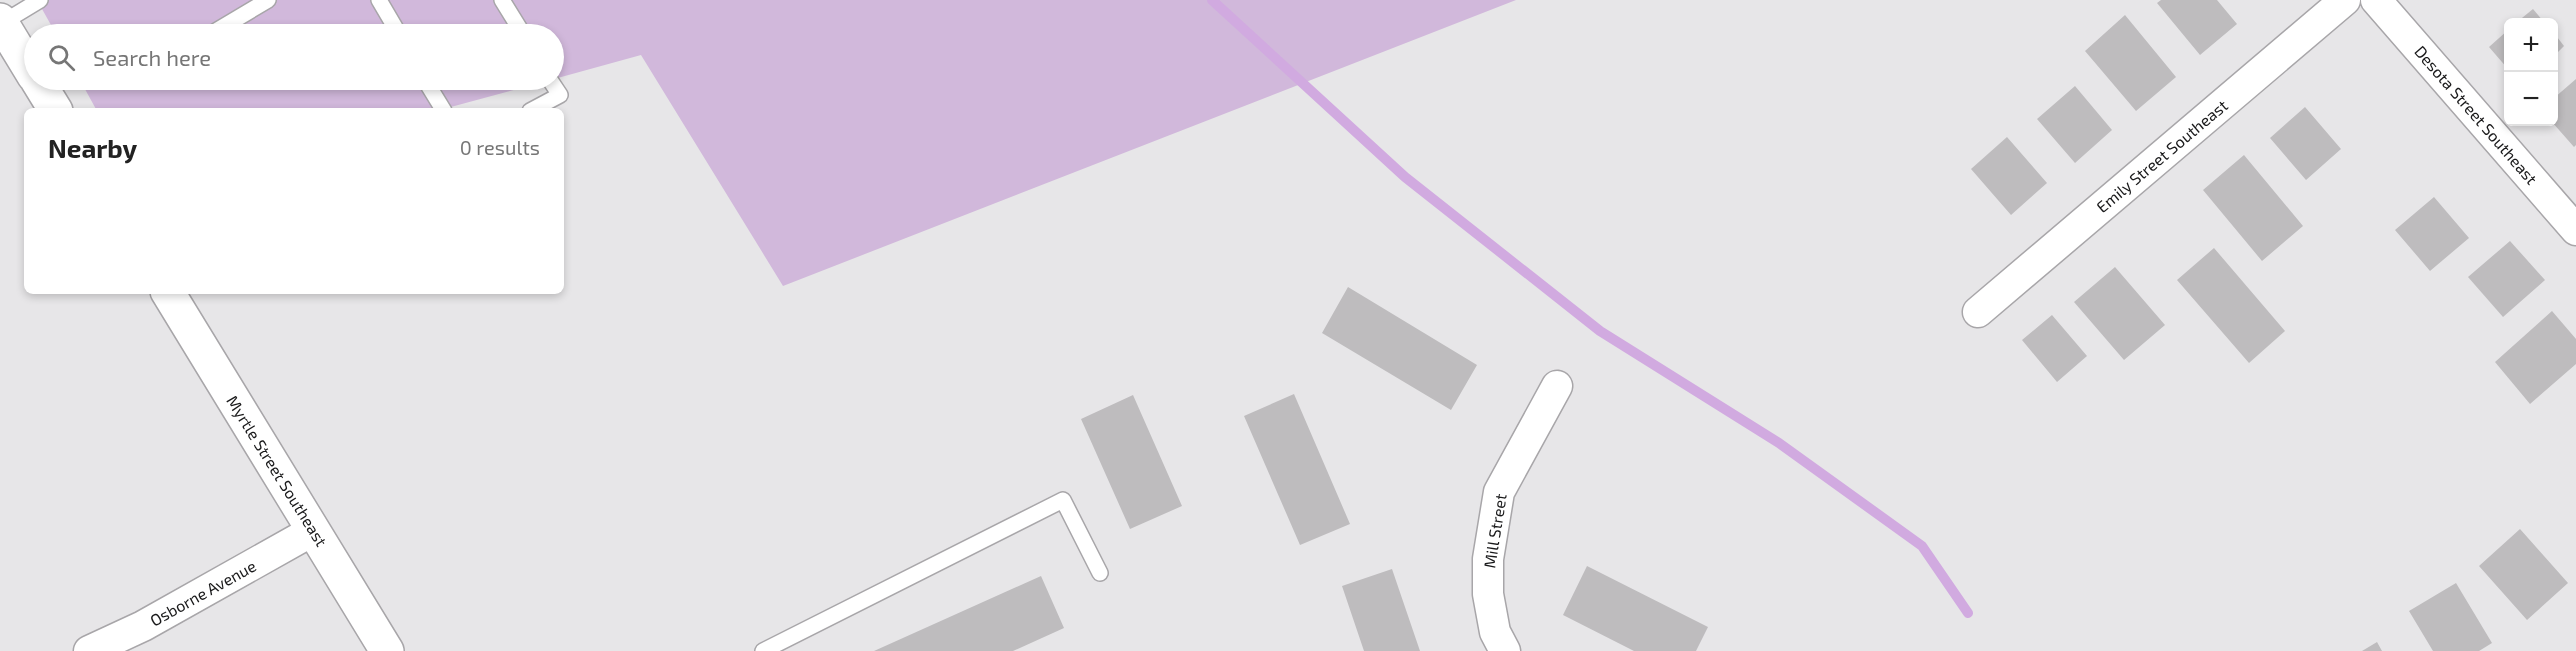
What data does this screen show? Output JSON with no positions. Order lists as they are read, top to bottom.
{
  "streets": {
    "street": [
      "Desota Street Southeast",
      "Emily Street Southeast",
      "Myrtle Street Southeast",
      "Mill Street",
      "Osborne Avenue"
    ]
  },
  "crossings": [
    ["Myrtle Street Southeast", "Osborne Avenue"]
  ],
  "page": {
    "map_buttons": ["+", "−"],
    "search": "Search here",
    "heading": ["Nearby", "0 results"]
  }
}
